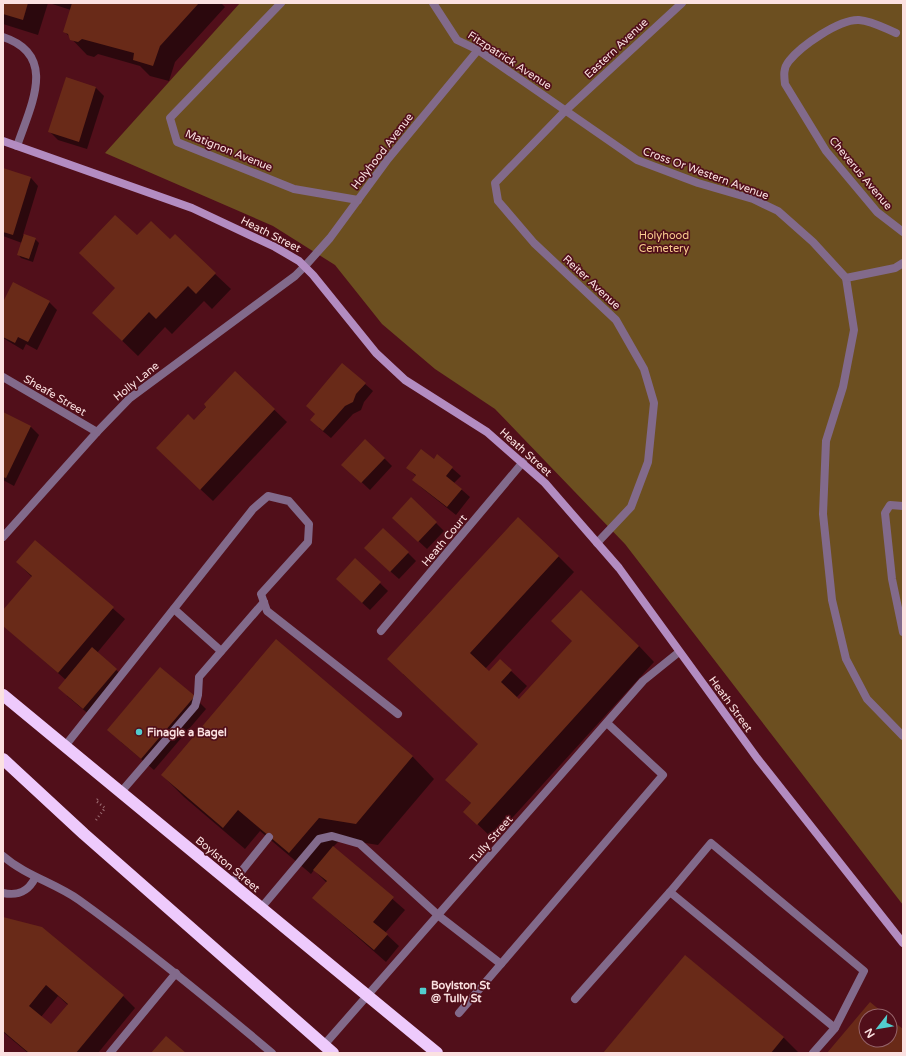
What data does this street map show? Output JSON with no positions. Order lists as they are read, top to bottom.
{
  "streets": {
    "highway": ["Boylston Street"],
    "street": [
      "Eastern Avenue",
      "Fitzpatrick Avenue",
      "Matignon Avenue",
      "Holyhood Avenue",
      "Cross Or Western Avenue",
      "Cheverus Avenue",
      "Heath Street",
      "Reiter Avenue",
      "Holly Lane",
      "Sheafe Street",
      "Heath Court",
      "Tully Street"
    ]
  },
  "crossings": [
    ["Eastern Avenue", "Fitzpatrick Avenue"],
    ["Eastern Avenue", "Cross Or Western Avenue"],
    ["Eastern Avenue", "Reiter Avenue"],
    ["Fitzpatrick Avenue", "Holyhood Avenue"],
    ["Fitzpatrick Avenue", "Cross Or Western Avenue"],
    ["Fitzpatrick Avenue", "Reiter Avenue"],
    ["Matignon Avenue", "Holyhood Avenue"],
    ["Holyhood Avenue", "Heath Street"],
    ["Holyhood Avenue", "Holly Lane"],
    ["Cross Or Western Avenue", "Reiter Avenue"],
    ["Heath Street", "Reiter Avenue"],
    ["Heath Street", "Holly Lane"],
    ["Heath Street", "Heath Court"],
    ["Heath Street", "Tully Street"],
    ["Holly Lane", "Sheafe Street"],
    ["Tully Street", "Boylston Street"]
  ],
  "parks": ["Holyhood Cemetery"],
  "places": {
    "other": ["Finagle a Bagel"],
    "transit": ["Boylston St @ Tully St"]
  },
  "north": "bottom left"
}
